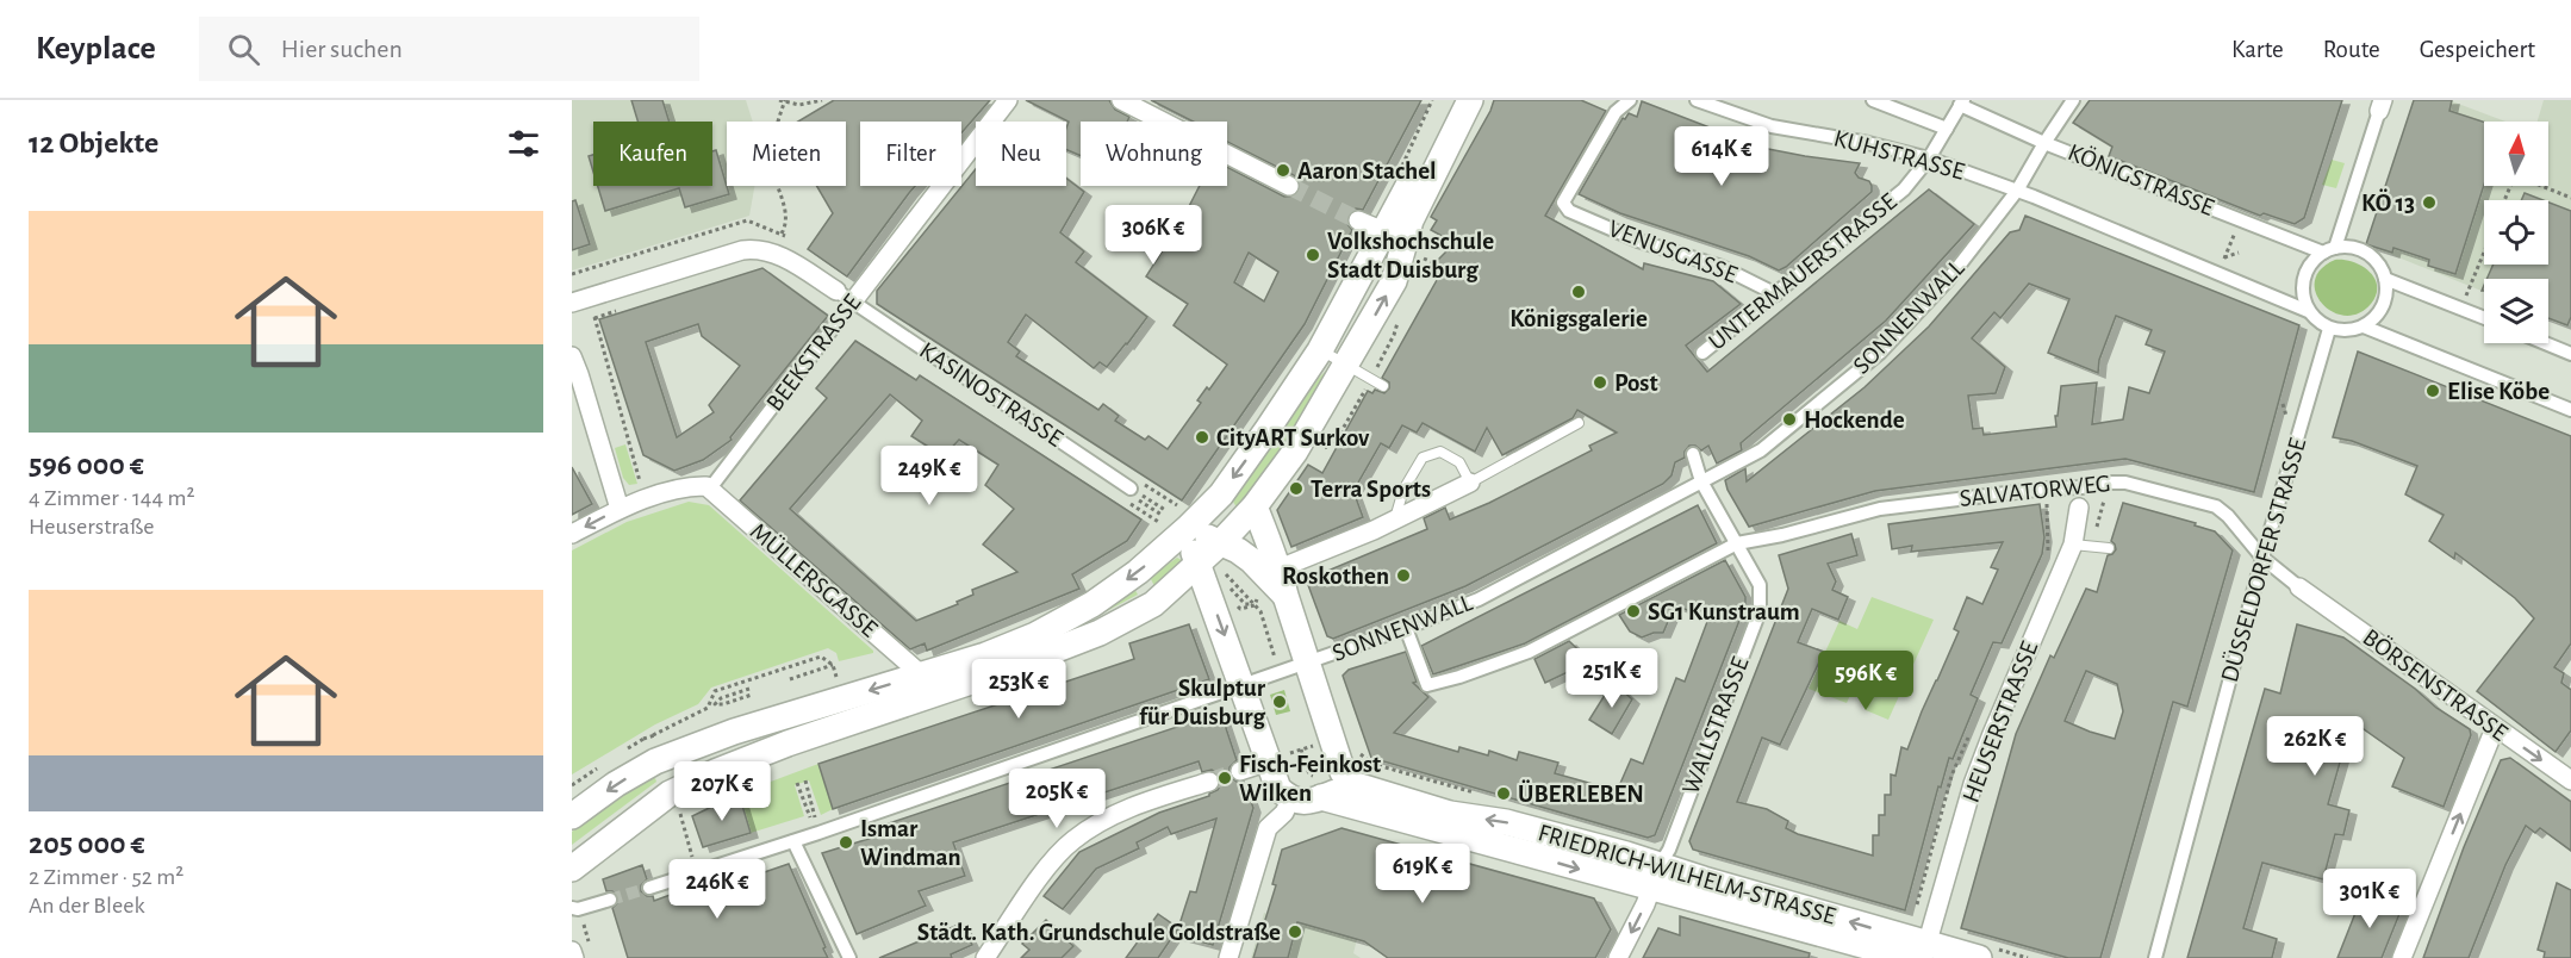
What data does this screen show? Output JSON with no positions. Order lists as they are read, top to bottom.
{
  "streets": {
    "main road": ["FRIEDRICH-WILHELM-STRASSE"],
    "street": [
      "KUHSTRASSE",
      "KÖNIGSTRASSE",
      "VENUSGASSE",
      "UNTERMAUERSTRASSE",
      "SONNENWALL",
      "BEEKSTRASSE",
      "KASINOSTRASSE",
      "SALVATORWEG",
      "DÜSSELDORFER STRASSE",
      "MÜLLERSGASSE",
      "BÖRSENSTRASSE",
      "HEUSERSTRASSE",
      "WALLSTRASSE"
    ]
  },
  "crossings": [
    ["KUHSTRASSE", "UNTERMAUERSTRASSE"],
    ["KUHSTRASSE", "SONNENWALL"],
    ["KÖNIGSTRASSE", "UNTERMAUERSTRASSE"],
    ["KÖNIGSTRASSE", "SONNENWALL"],
    ["KÖNIGSTRASSE", "DÜSSELDORFER STRASSE"],
    ["VENUSGASSE", "UNTERMAUERSTRASSE"],
    ["SONNENWALL", "SALVATORWEG"],
    ["SONNENWALL", "WALLSTRASSE"],
    ["BEEKSTRASSE", "KASINOSTRASSE"],
    ["BEEKSTRASSE", "MÜLLERSGASSE"],
    ["SALVATORWEG", "DÜSSELDORFER STRASSE"],
    ["SALVATORWEG", "BÖRSENSTRASSE"],
    ["SALVATORWEG", "HEUSERSTRASSE"],
    ["SALVATORWEG", "WALLSTRASSE"],
    ["HEUSERSTRASSE", "FRIEDRICH-WILHELM-STRASSE"],
    ["WALLSTRASSE", "FRIEDRICH-WILHELM-STRASSE"]
  ],
  "places": [
    "Aaron Stachel",
    "KÖ 13",
    "Volkshochschule Stadt Duisburg",
    "Königsgalerie",
    "Post",
    "Elise Köbe",
    "Hockende",
    "CityART Surkov",
    "Terra Sports",
    "Roskothen",
    "SG1 Kunstraum",
    "Skulptur für Duisburg",
    "Fisch-Feinkost Wilken",
    "ÜBERLEBEN",
    "Ismar Windman",
    "Städt. Kath. Grundschule Goldstraße"
  ],
  "north": "top",
  "page": {
    "header": "Keyplace",
    "search": "Hier suchen",
    "nav": ["Karte", "Route", "Gespeichert"],
    "heading": "12 Objekte",
    "chip": [
      "Kaufen",
      "Mieten",
      "Filter",
      "Neu",
      "Wohnung"
    ],
    "price": [
      "614K €",
      "306K €",
      "249K €",
      "251K €",
      "596K €",
      "253K €",
      "262K €",
      "207K €",
      "205K €",
      "619K €",
      "246K €",
      "301K €"
    ],
    "list": [
      {
        "name": "596 000 €",
        "note": "4 Zimmer · 144 m² · Heuserstraße"
      },
      {
        "name": "205 000 €",
        "note": "2 Zimmer · 52 m² · An der Bleek"
      }
    ]
  }
}
